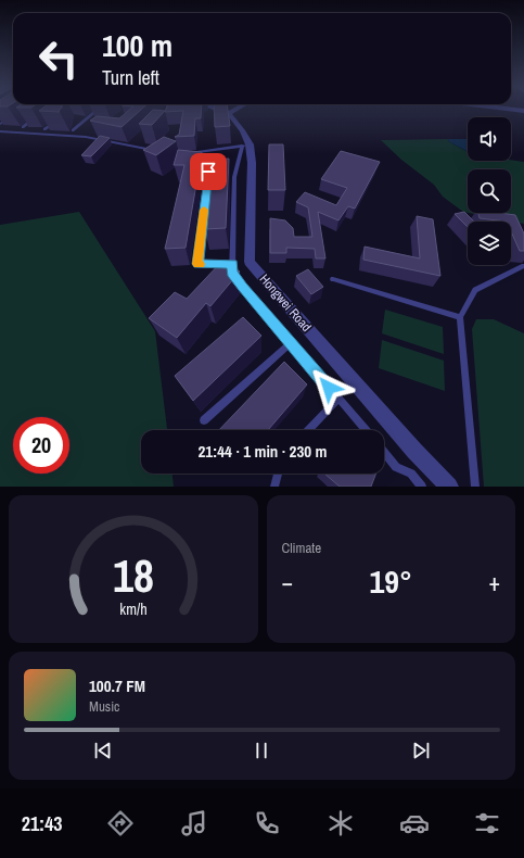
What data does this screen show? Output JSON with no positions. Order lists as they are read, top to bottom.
{
  "streets": {
    "street": ["Hongwei Road"]
  },
  "page": {
    "turn": ["100 m", "Turn left"],
    "limit": "20",
    "trip": "21:44 · 1 min · 230 m",
    "tile": "Climate",
    "heat": ["−", "19°", "+"],
    "song": ["100.7 FM", "Music"],
    "tabs": "21:43",
    "gauge": ["18", "km/h"]
  }
}
